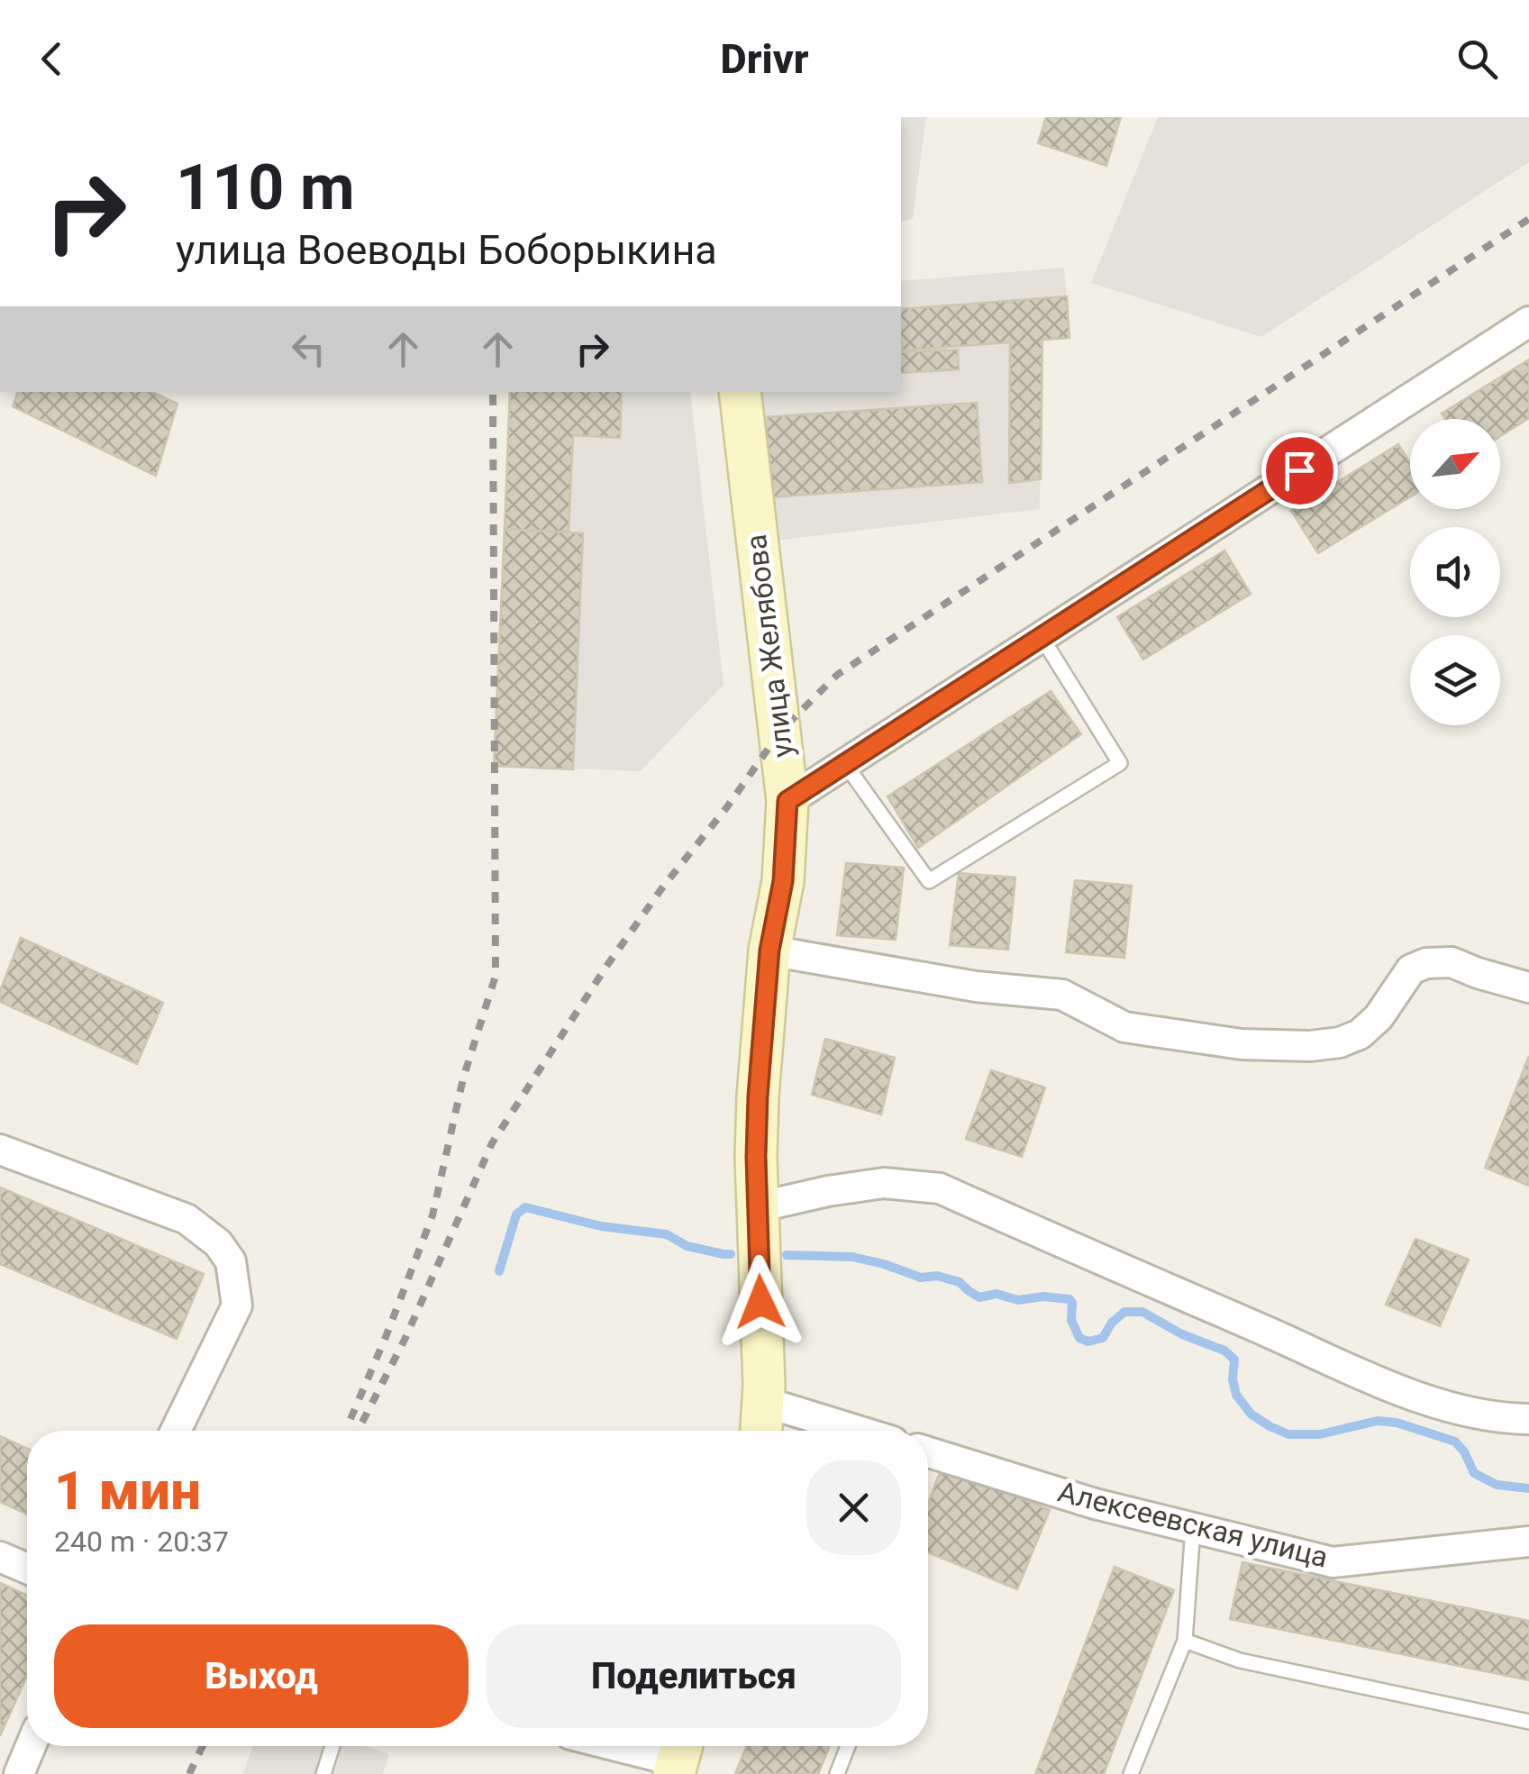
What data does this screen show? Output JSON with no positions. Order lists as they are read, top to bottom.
{
  "streets": {
    "main road": ["улица Желябова"],
    "street": ["Алексеевская улица"]
  },
  "north": "top right",
  "page": {
    "header": "Drivr",
    "turn": ["110 m", "улица Воеводы Боборыкина"],
    "heading": ["1 мин", "240 m · 20:37"],
    "buttons": ["Выход", "Поделиться"]
  }
}
